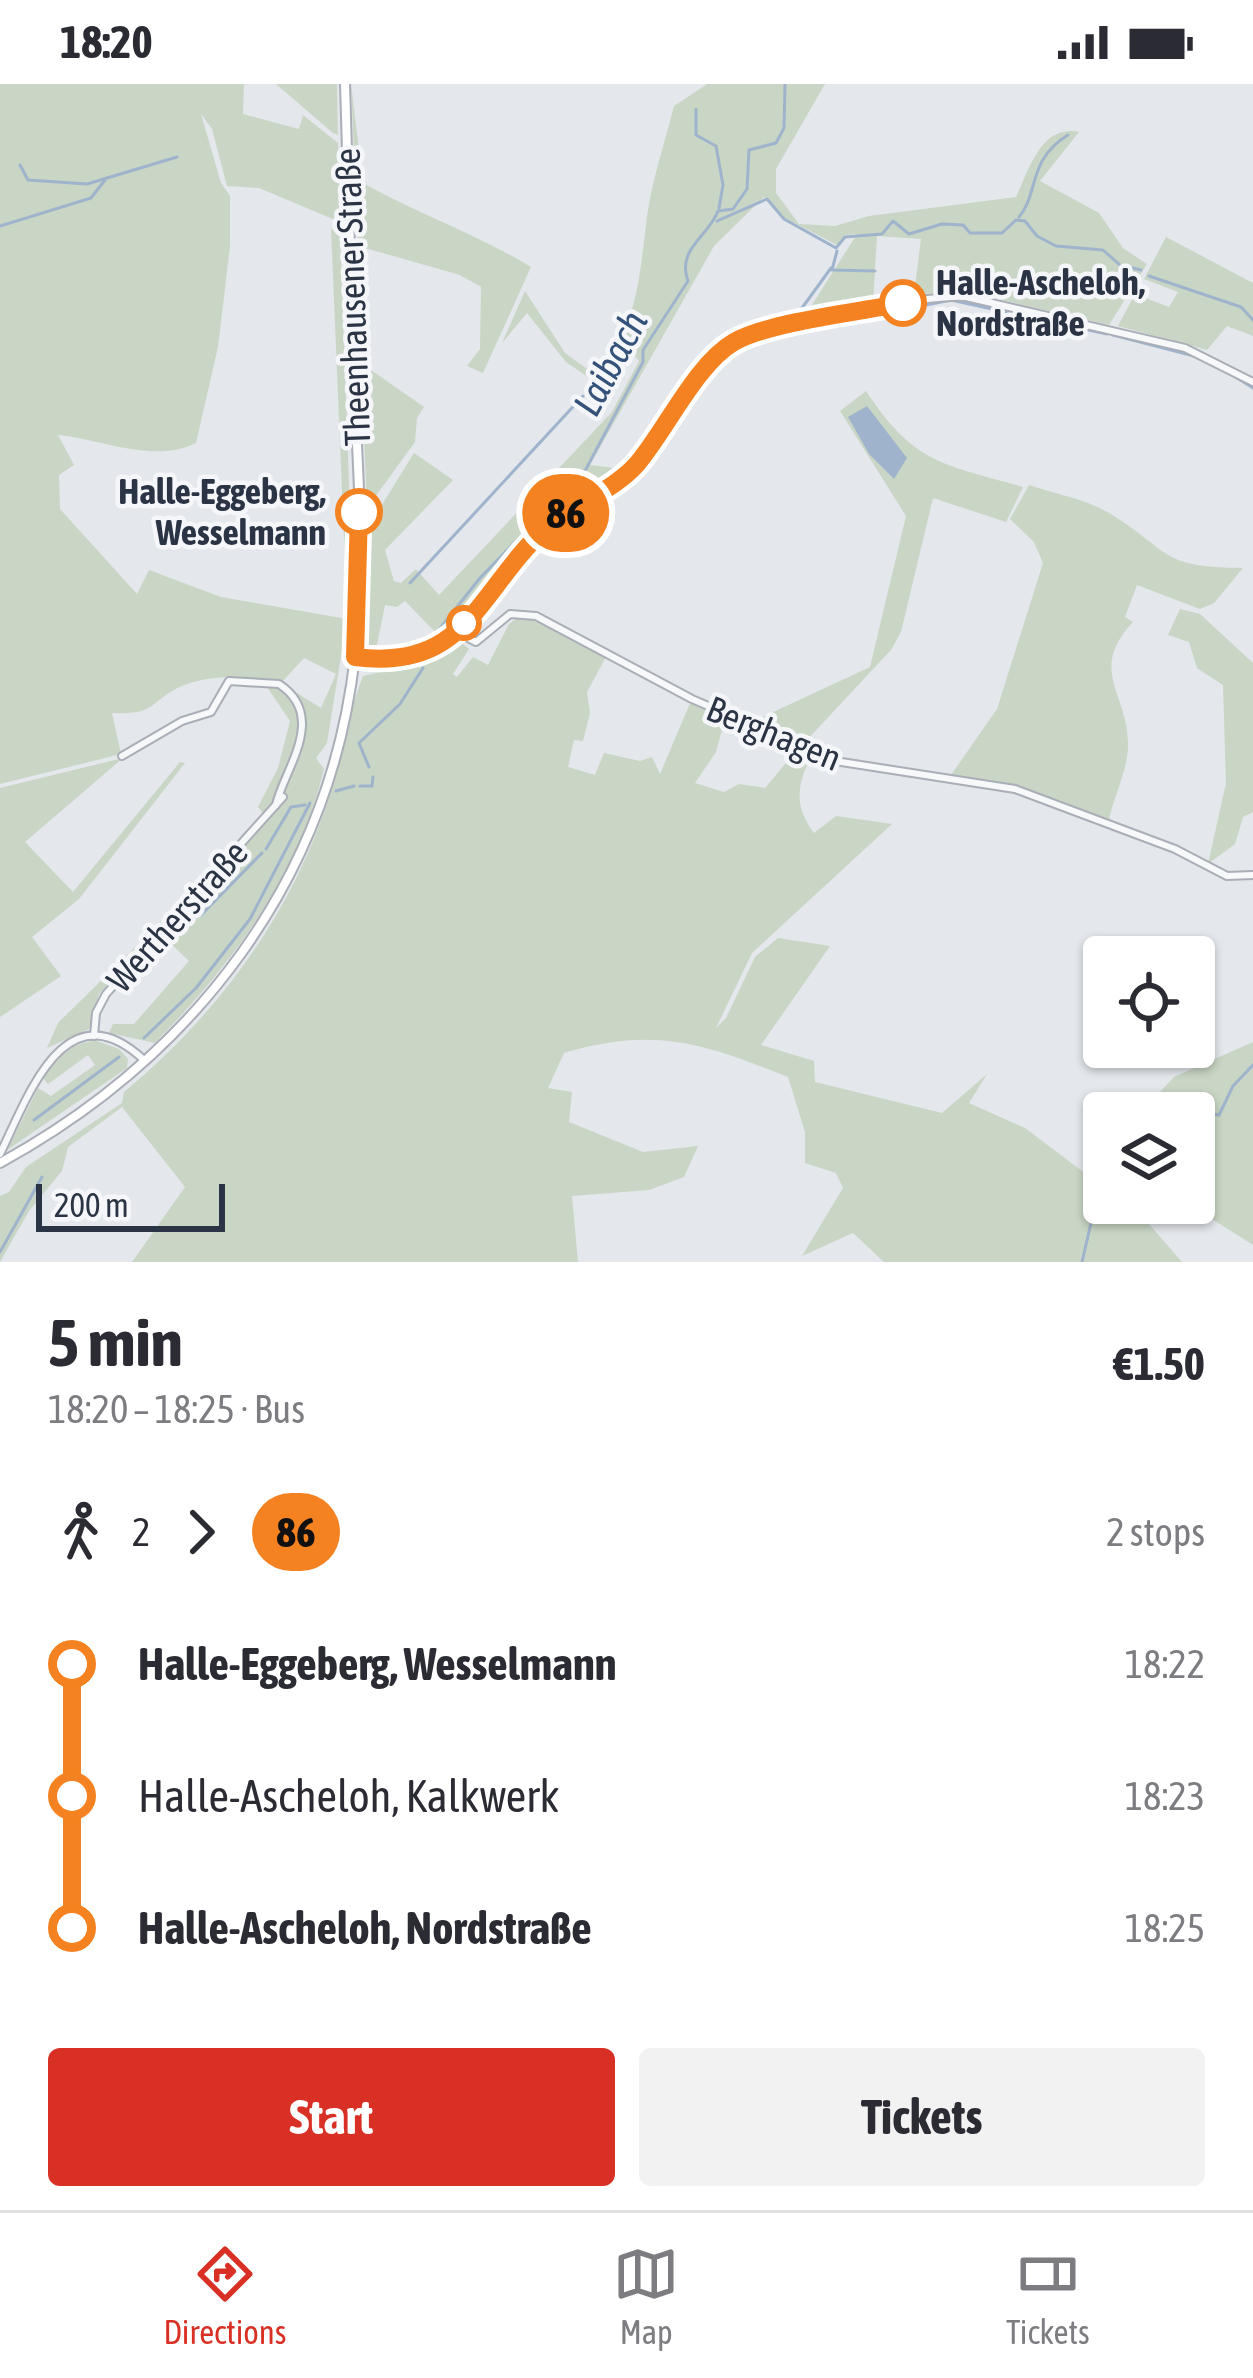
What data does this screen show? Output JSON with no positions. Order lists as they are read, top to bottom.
{
  "streets": {
    "main road": ["Theenhausener Straße"],
    "street": ["Berghagen", "Wertherstraße"]
  },
  "crossings": [
    ["Theenhausener Straße", "Wertherstraße"]
  ],
  "water": ["Laibach"],
  "places": ["Halle-Ascheloh, Nordstraße", "Halle-Eggeberg, Wesselmann"],
  "lines": ["bus line 86"],
  "scale_bar": "200 m",
  "page": {
    "status": "18:20",
    "on_map": "86",
    "scale": "200 m",
    "heading": ["5 min", "18:20 – 18:25 · Bus", "€1.50"],
    "legs": ["2", "86", "2 stops"],
    "list": [
      {
        "name": "Halle-Eggeberg, Wesselmann",
        "value": "18:22"
      },
      {
        "name": "Halle-Ascheloh, Kalkwerk",
        "value": "18:23"
      },
      {
        "name": "Halle-Ascheloh, Nordstraße",
        "value": "18:25"
      }
    ],
    "buttons": ["Start", "Tickets"],
    "tabs": ["Directions", "Map", "Tickets"]
  }
}
